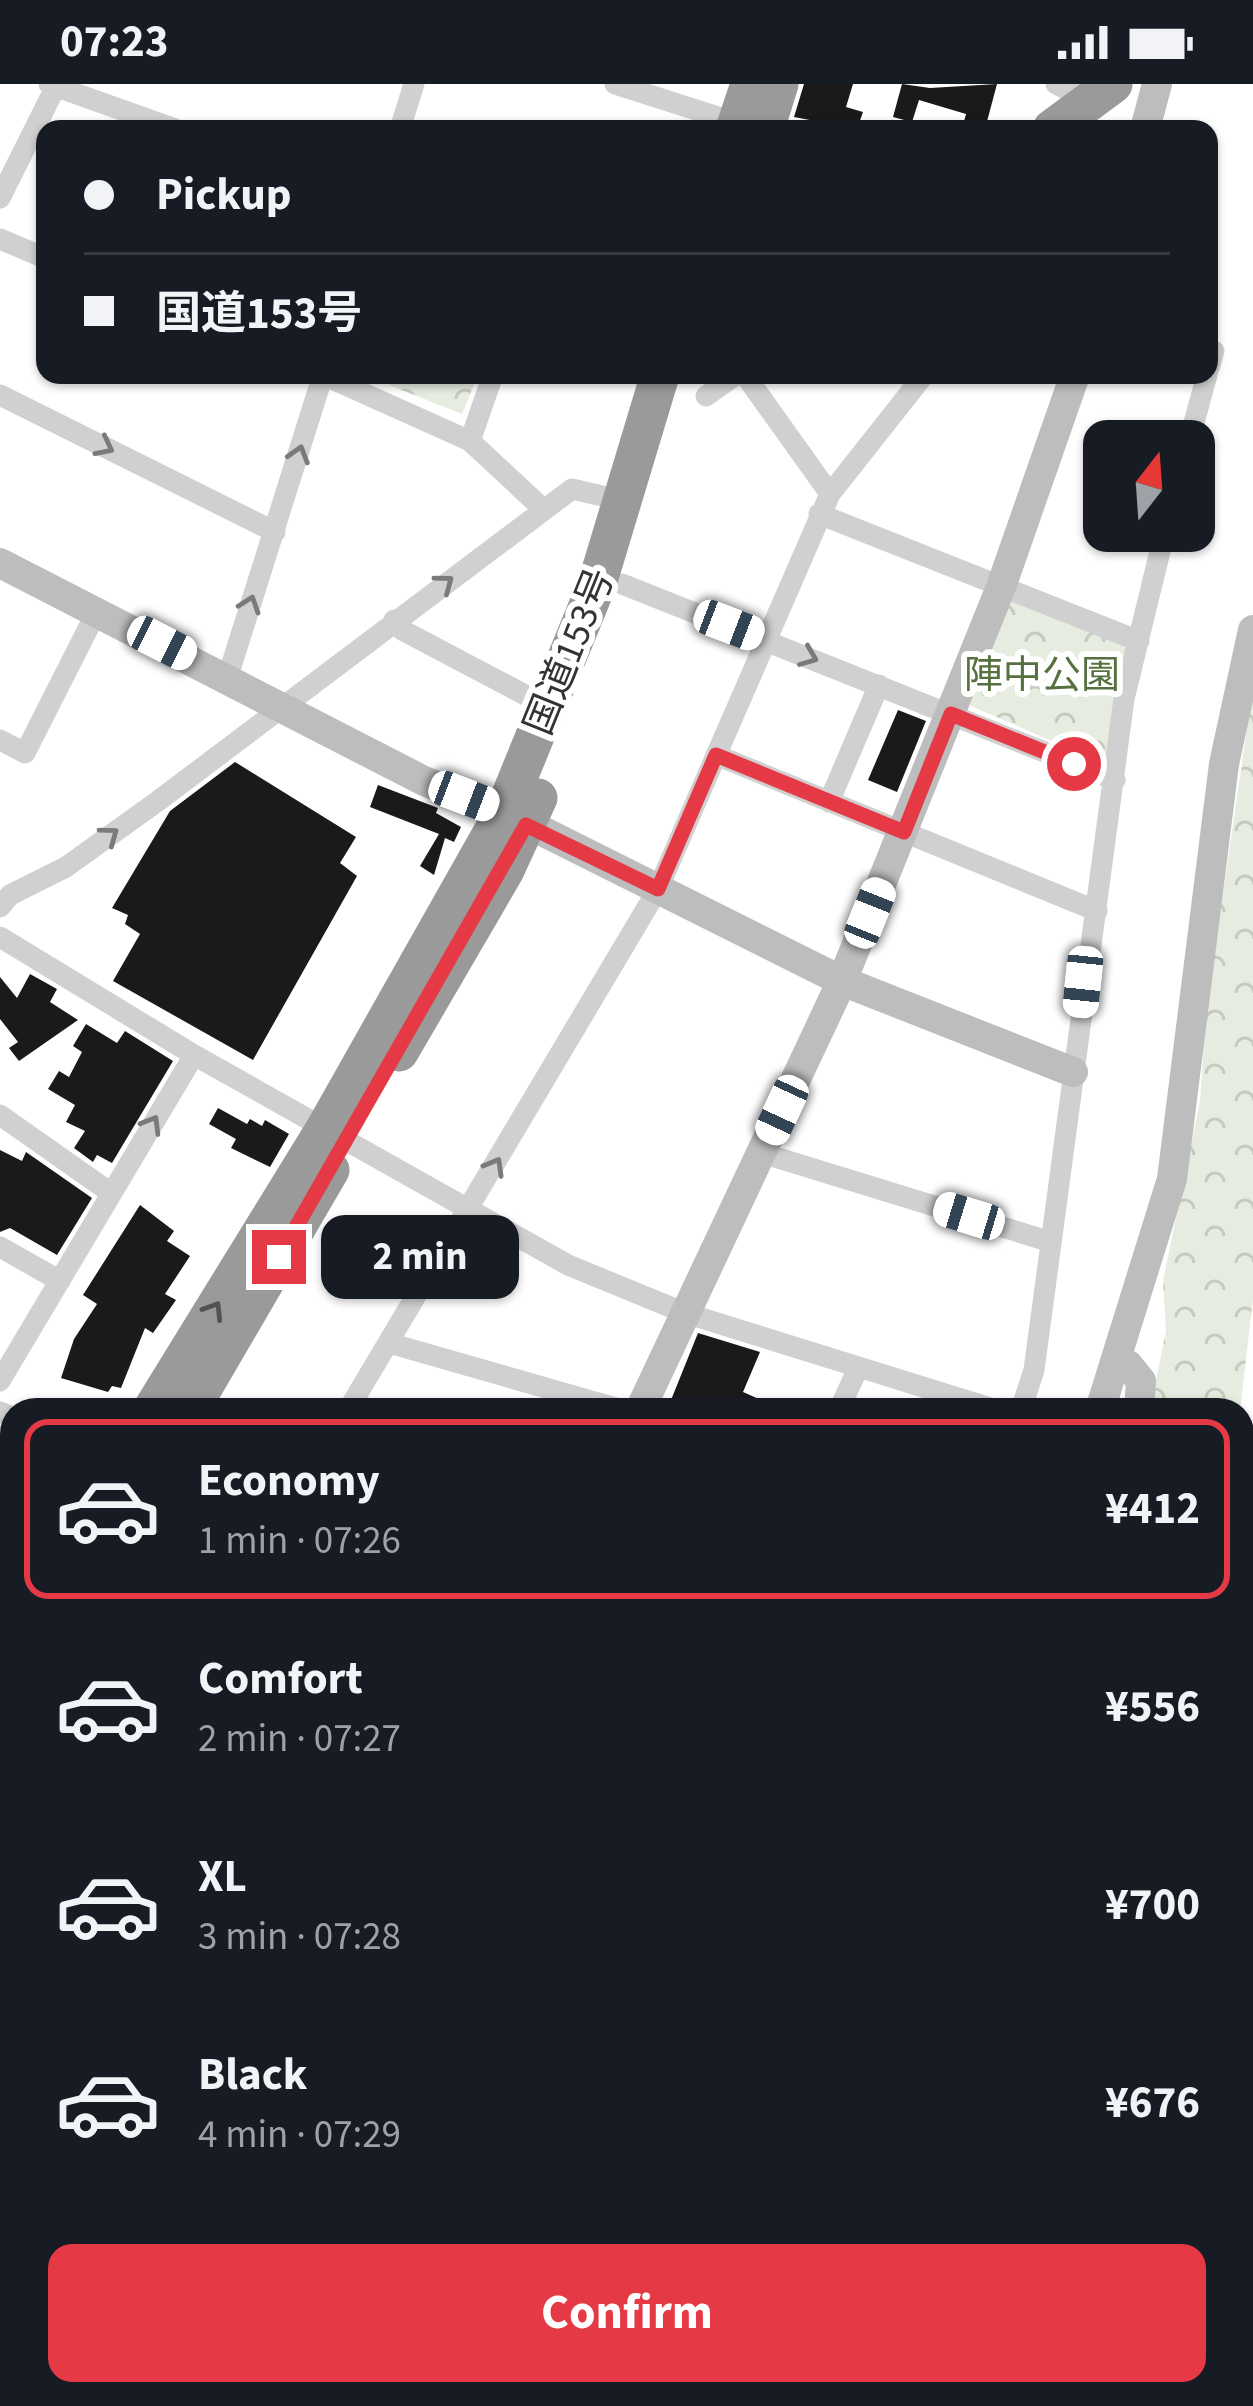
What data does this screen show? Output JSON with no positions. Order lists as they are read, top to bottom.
{
  "streets": {
    "highway": ["国道153号"]
  },
  "parks": ["陣中公園"],
  "north": "top",
  "page": {
    "status": "07:23",
    "banner": ["Pickup", "国道153号"],
    "bubble": "2 min",
    "list": [
      {
        "name": "Economy",
        "note": "1 min · 07:26",
        "value": "¥412"
      },
      {
        "name": "Comfort",
        "note": "2 min · 07:27",
        "value": "¥556"
      },
      {
        "name": "XL",
        "note": "3 min · 07:28",
        "value": "¥700"
      },
      {
        "name": "Black",
        "note": "4 min · 07:29",
        "value": "¥676"
      }
    ],
    "buttons": "Confirm"
  }
}
